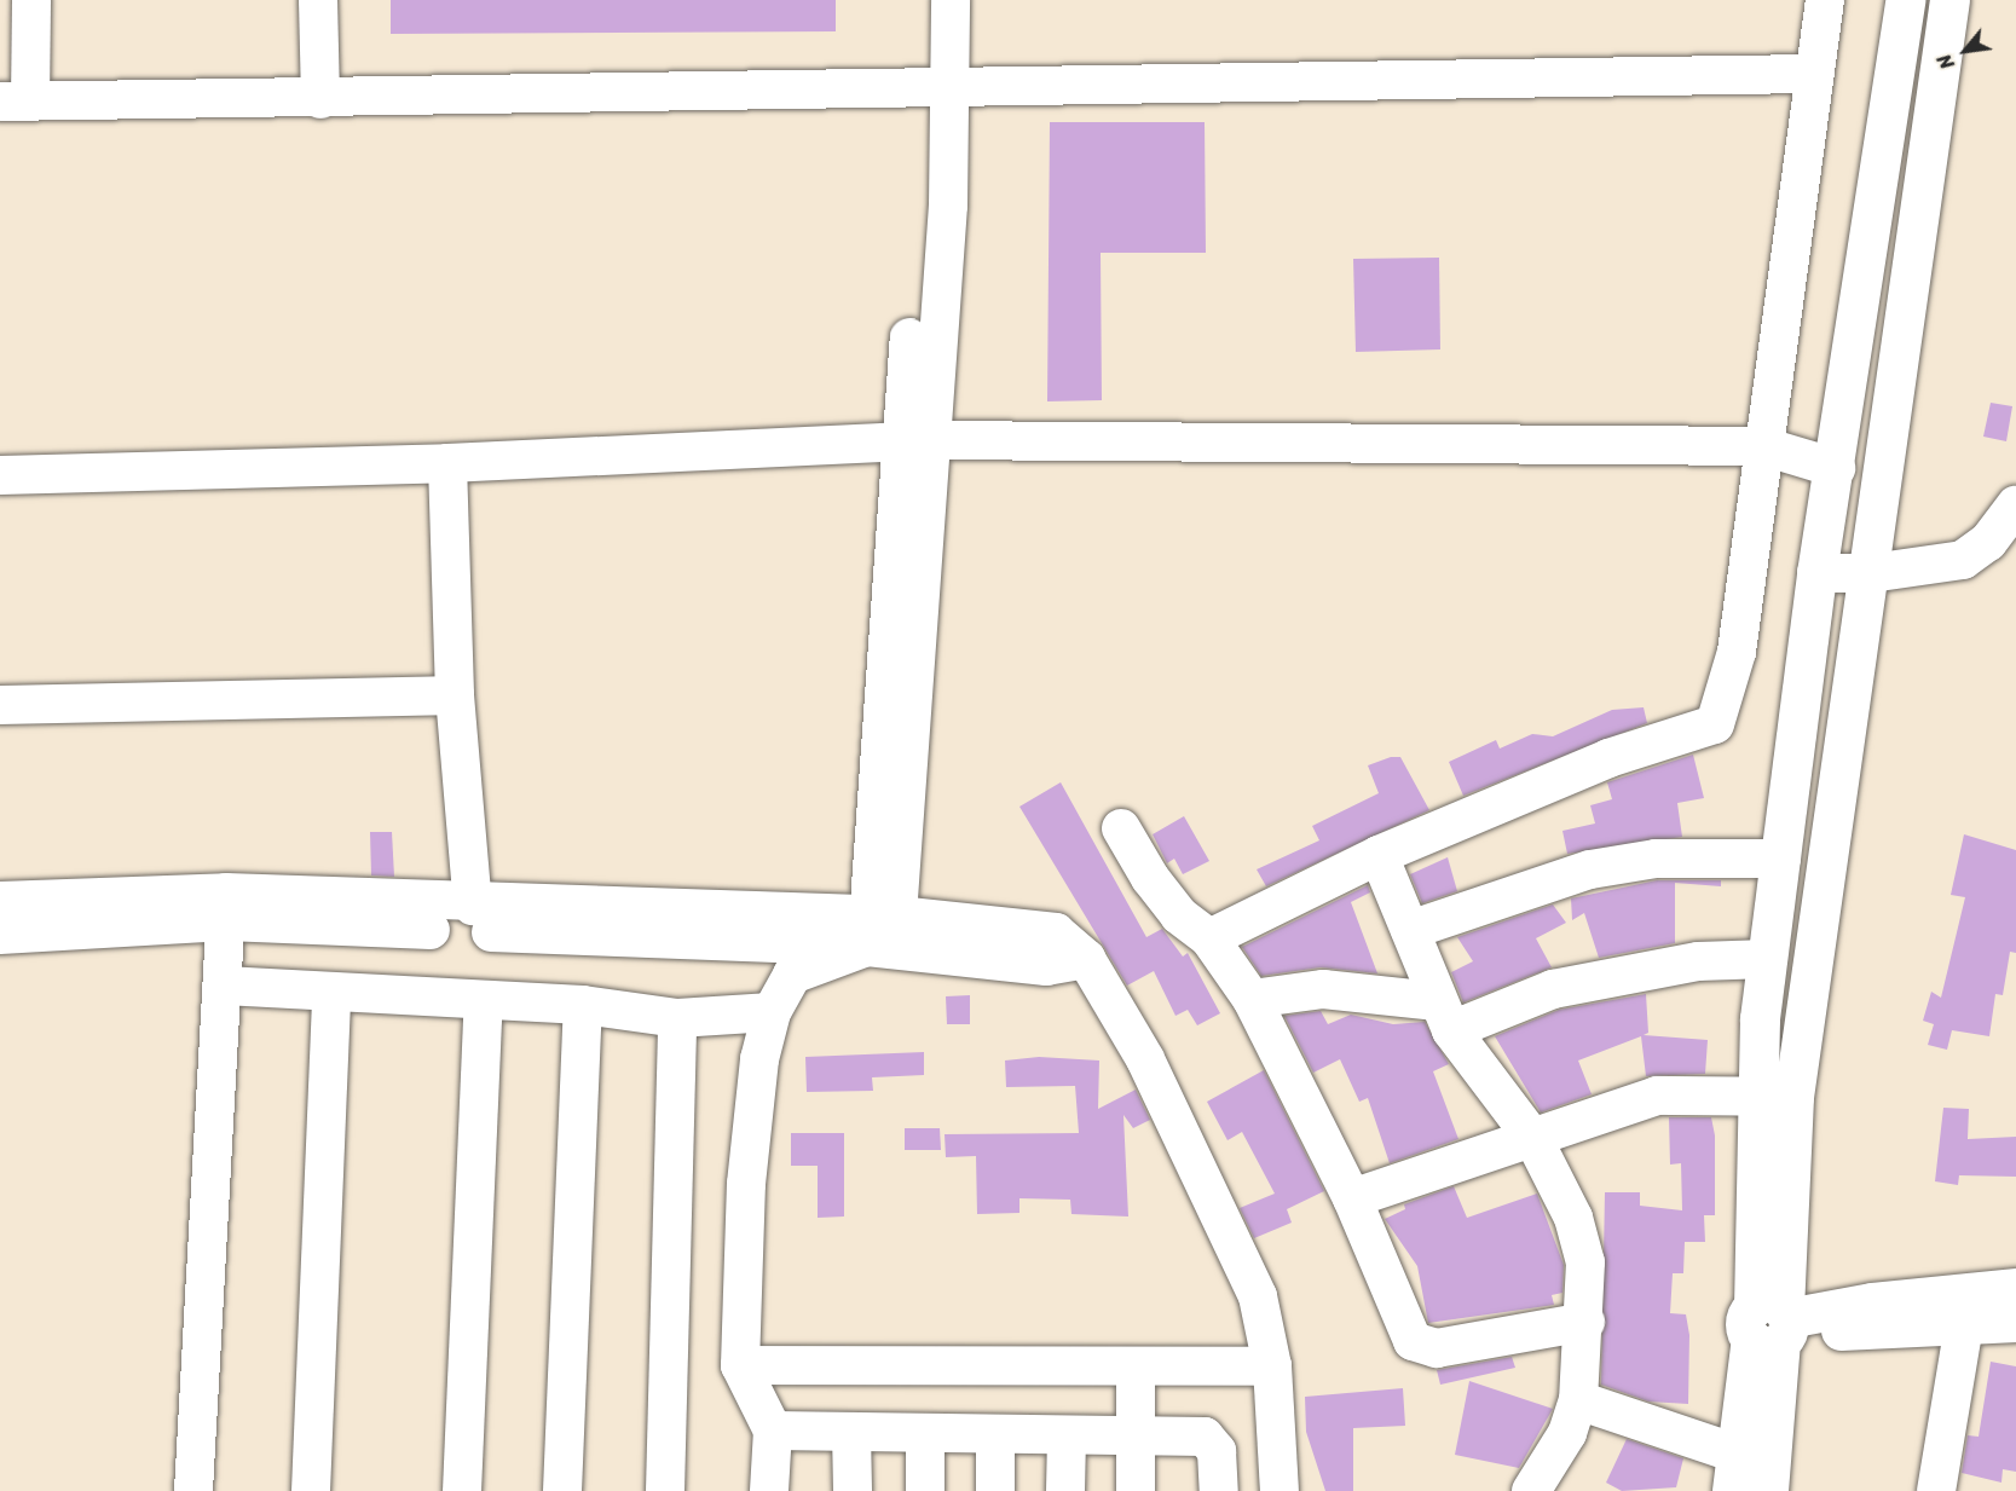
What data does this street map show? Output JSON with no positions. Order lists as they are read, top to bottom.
{
  "north": "bottom left"
}
